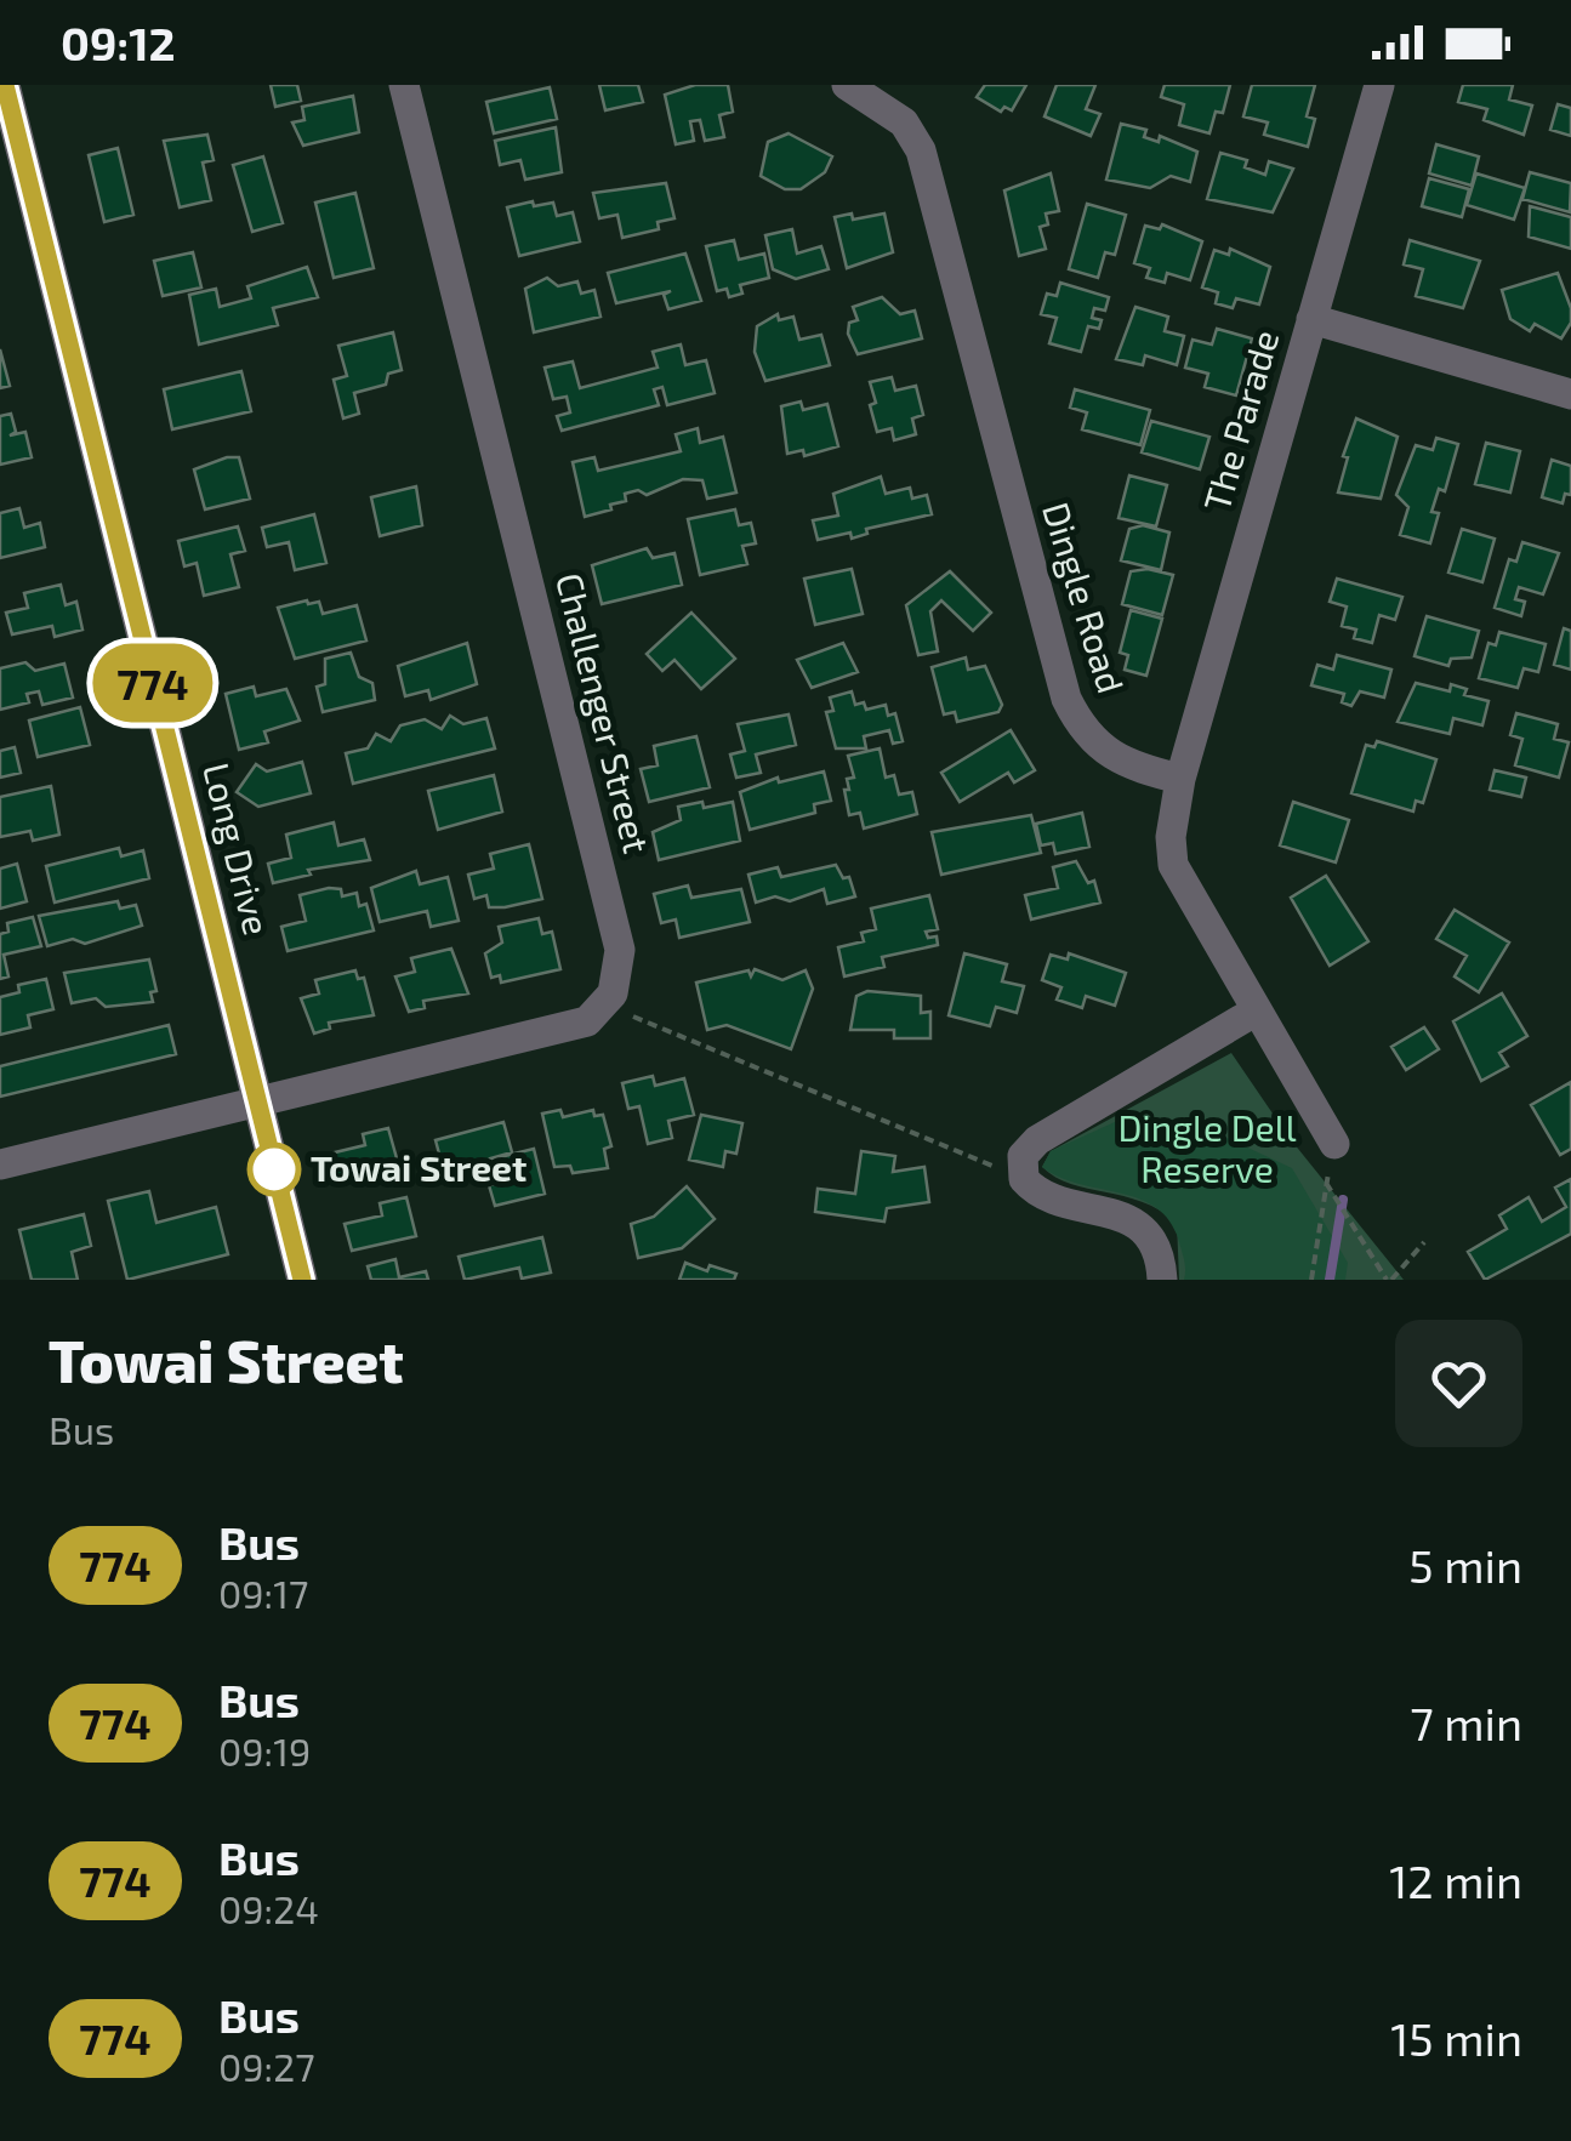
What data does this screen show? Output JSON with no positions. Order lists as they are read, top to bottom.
{
  "streets": {
    "street": [
      "The Parade",
      "Dingle Road",
      "Challenger Street",
      "Long Drive"
    ]
  },
  "crossings": [
    ["The Parade", "Dingle Road"],
    ["Challenger Street", "Long Drive"]
  ],
  "parks": ["Dingle Dell Reserve"],
  "places": ["Towai Street"],
  "lines": ["bus line 774"],
  "page": {
    "status": "09:12",
    "on_map": "774",
    "heading": ["Towai Street", "Bus"],
    "list": [
      {
        "mark": "774",
        "name": "Bus",
        "note": "09:17",
        "value": "5 min"
      },
      {
        "mark": "774",
        "name": "Bus",
        "note": "09:19",
        "value": "7 min"
      },
      {
        "mark": "774",
        "name": "Bus",
        "note": "09:24",
        "value": "12 min"
      },
      {
        "mark": "774",
        "name": "Bus",
        "note": "09:27",
        "value": "15 min"
      }
    ]
  }
}
